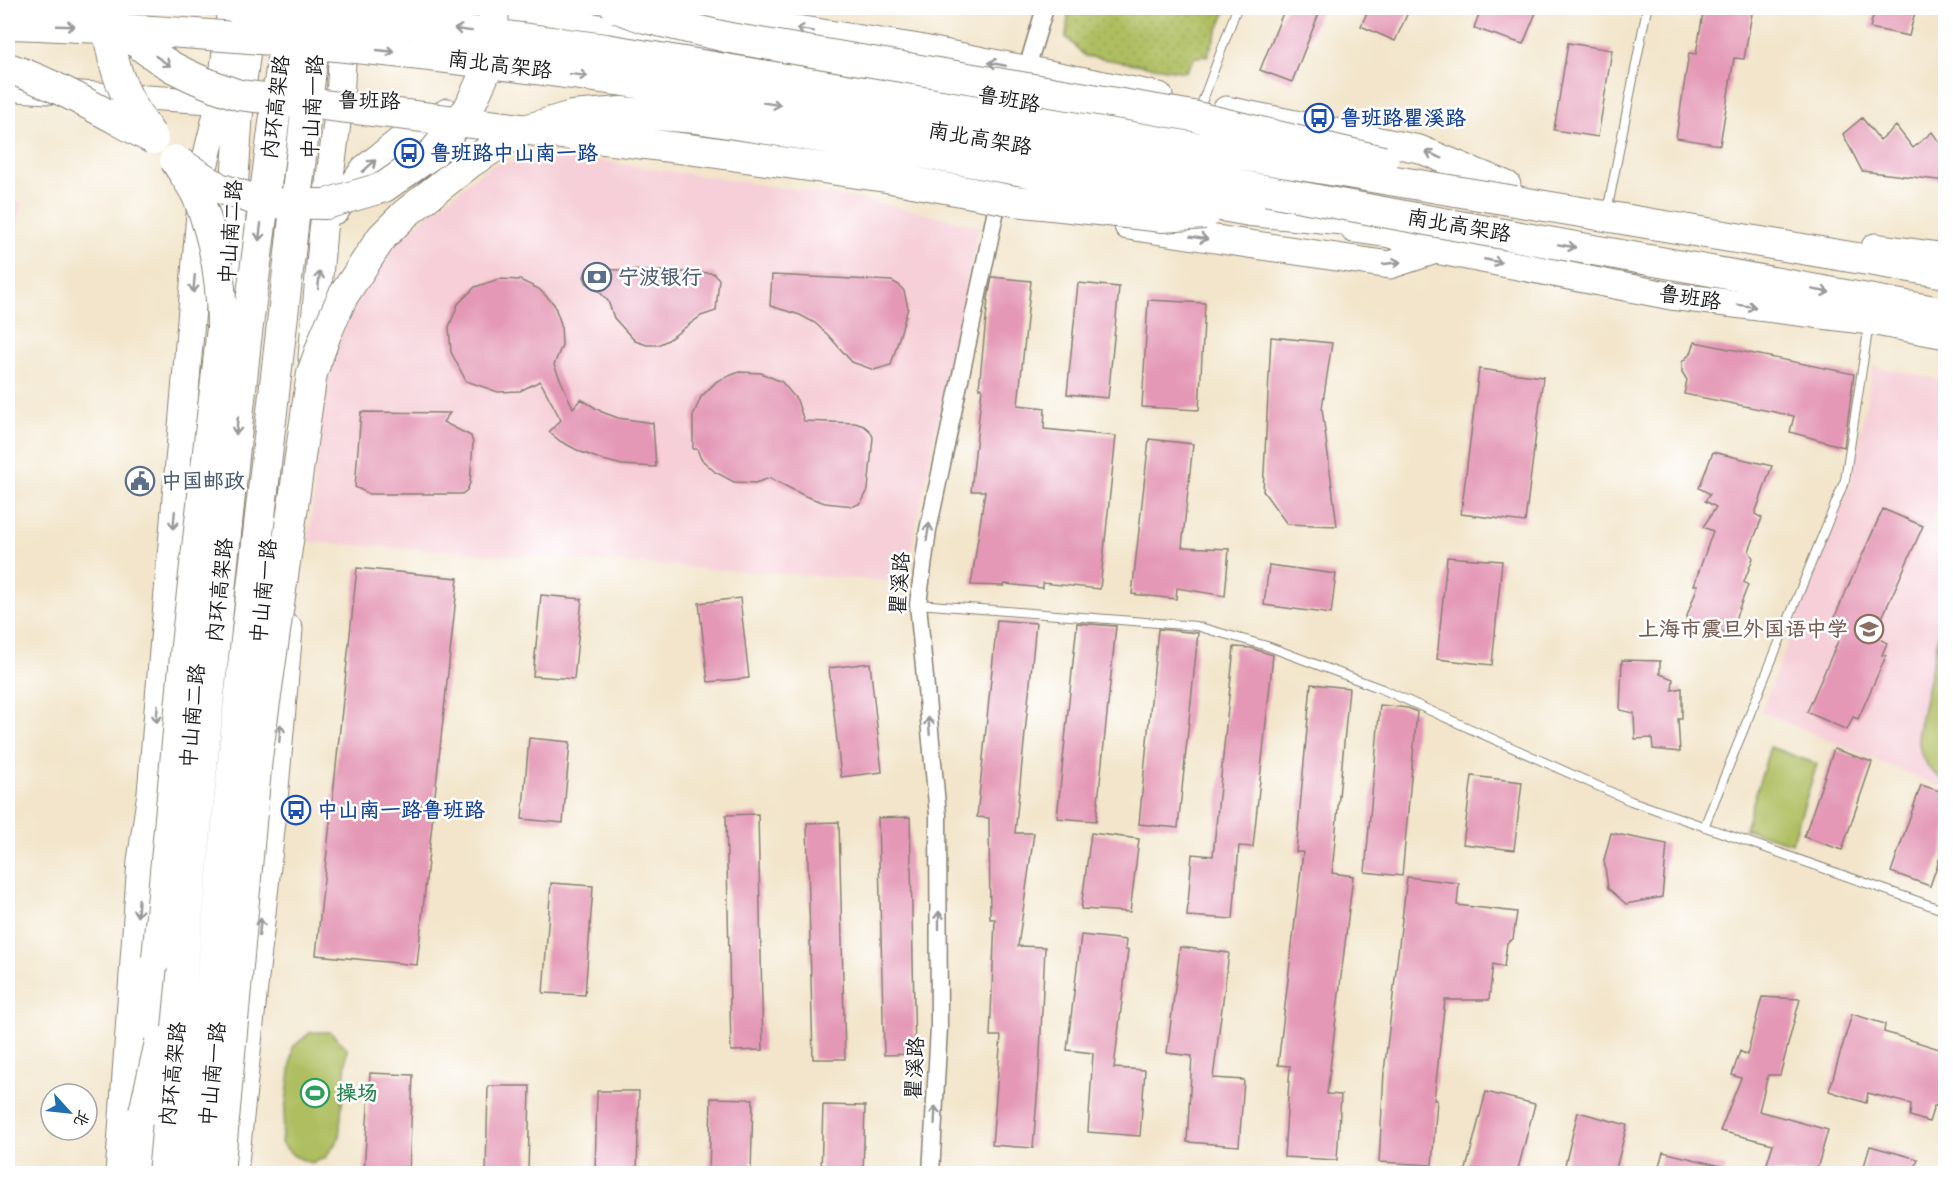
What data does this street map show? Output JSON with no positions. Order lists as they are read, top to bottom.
{
  "streets": {
    "highway": ["南北高架路", "内环高架路"],
    "main road": ["鲁班路", "中山南一路", "中山南二路"],
    "street": ["瞿溪路"]
  },
  "crossings": [
    ["南北高架路", "鲁班路"],
    ["鲁班路", "中山南一路"],
    ["鲁班路", "中山南二路"],
    ["鲁班路", "瞿溪路"],
    ["内环高架路", "中山南一路"]
  ],
  "one_way": ["瞿溪路"],
  "places": {
    "bus stop": ["鲁班路瞿溪路", "鲁班路中山南一路", "中山南一路鲁班路"],
    "bank": ["宁波银行"],
    "public building": ["中国邮政"],
    "school or university": ["上海市震旦外国语中学"],
    "sports": ["操场"]
  },
  "north": "bottom right"
}
